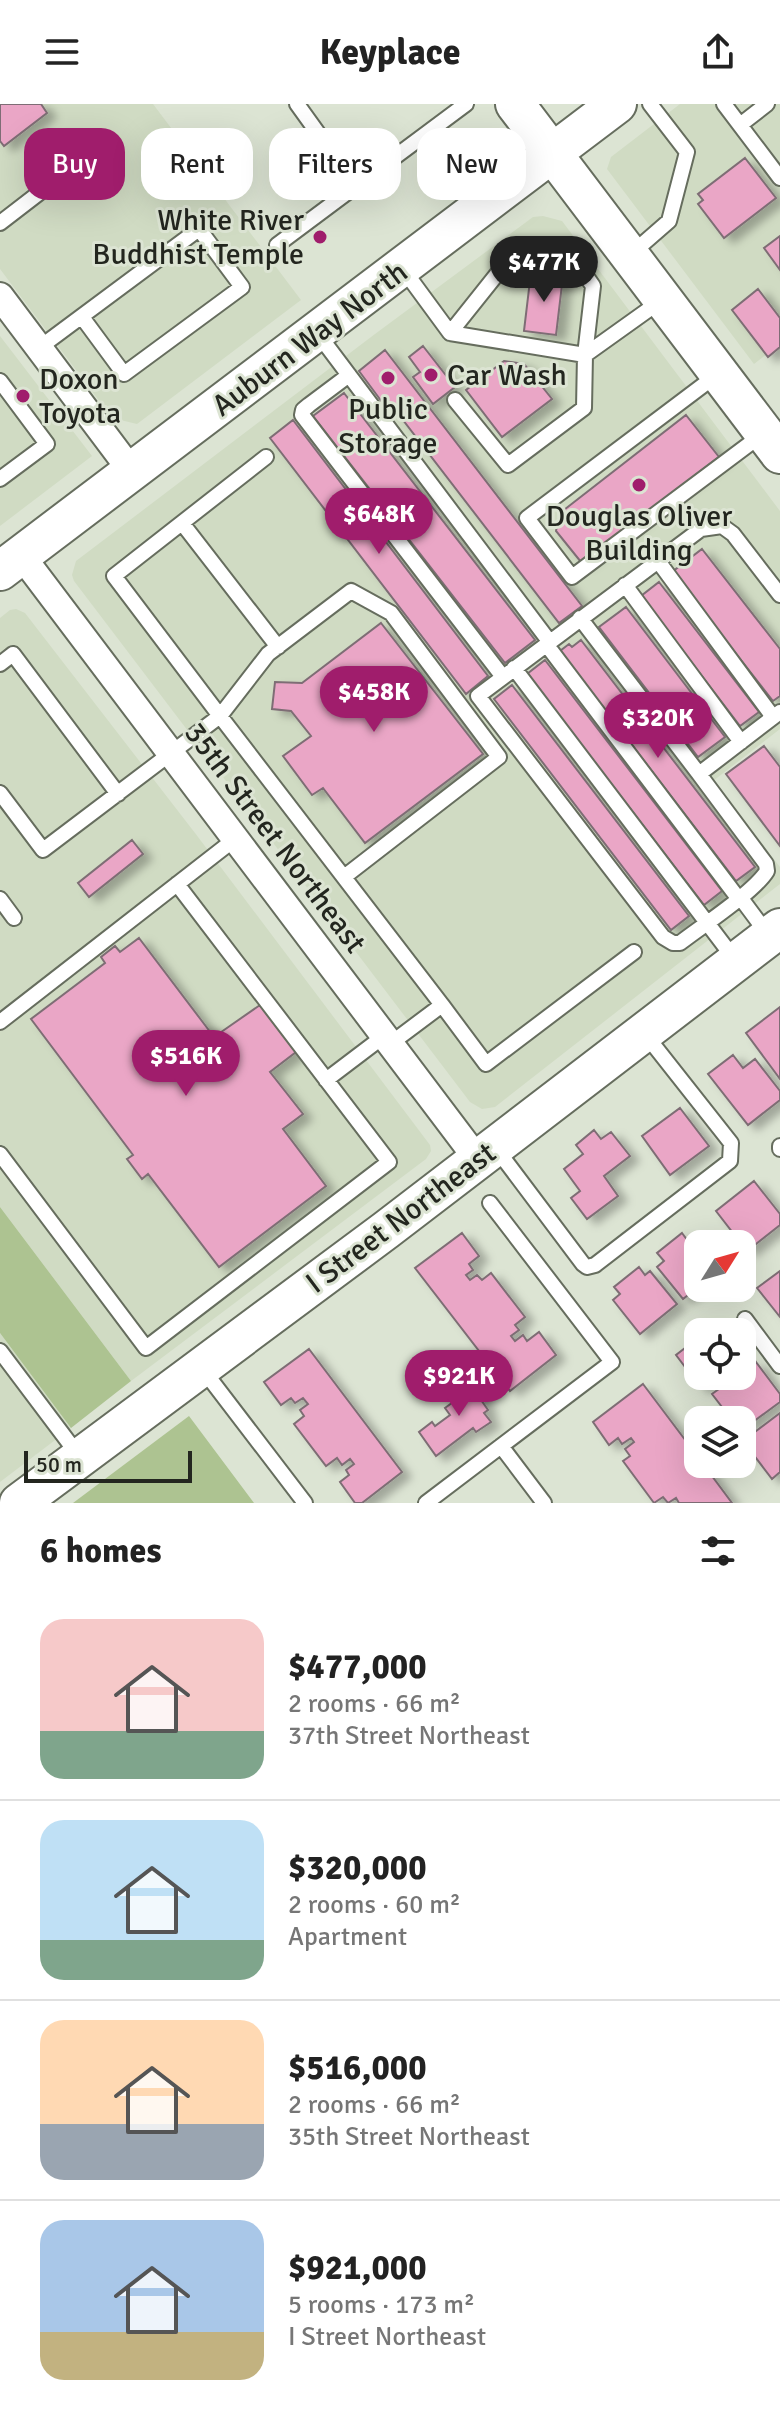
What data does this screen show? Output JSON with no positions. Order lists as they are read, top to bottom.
{
  "streets": {
    "main road": ["Auburn Way North", "I Street Northeast"],
    "street": ["35th Street Northeast"]
  },
  "crossings": [
    ["Auburn Way North", "35th Street Northeast"],
    ["35th Street Northeast", "I Street Northeast"]
  ],
  "places": [
    "White River Buddhist Temple",
    "Car Wash",
    "Public Storage",
    "Doxon Toyota",
    "Douglas Oliver Building"
  ],
  "scale_bar": "50 m",
  "north": "top right",
  "page": {
    "header": "Keyplace",
    "chip": [
      "Buy",
      "Rent",
      "Filters",
      "New"
    ],
    "price": [
      "$477K",
      "$648K",
      "$458K",
      "$320K",
      "$516K",
      "$921K"
    ],
    "scale": "50 m",
    "heading": "6 homes",
    "list": [
      {
        "name": "$477,000",
        "note": "2 rooms · 66 m² · 37th Street Northeast"
      },
      {
        "name": "$320,000",
        "note": "2 rooms · 60 m² · Apartment"
      },
      {
        "name": "$516,000",
        "note": "2 rooms · 66 m² · 35th Street Northeast"
      },
      {
        "name": "$921,000",
        "note": "5 rooms · 173 m² · I Street Northeast"
      }
    ]
  }
}
